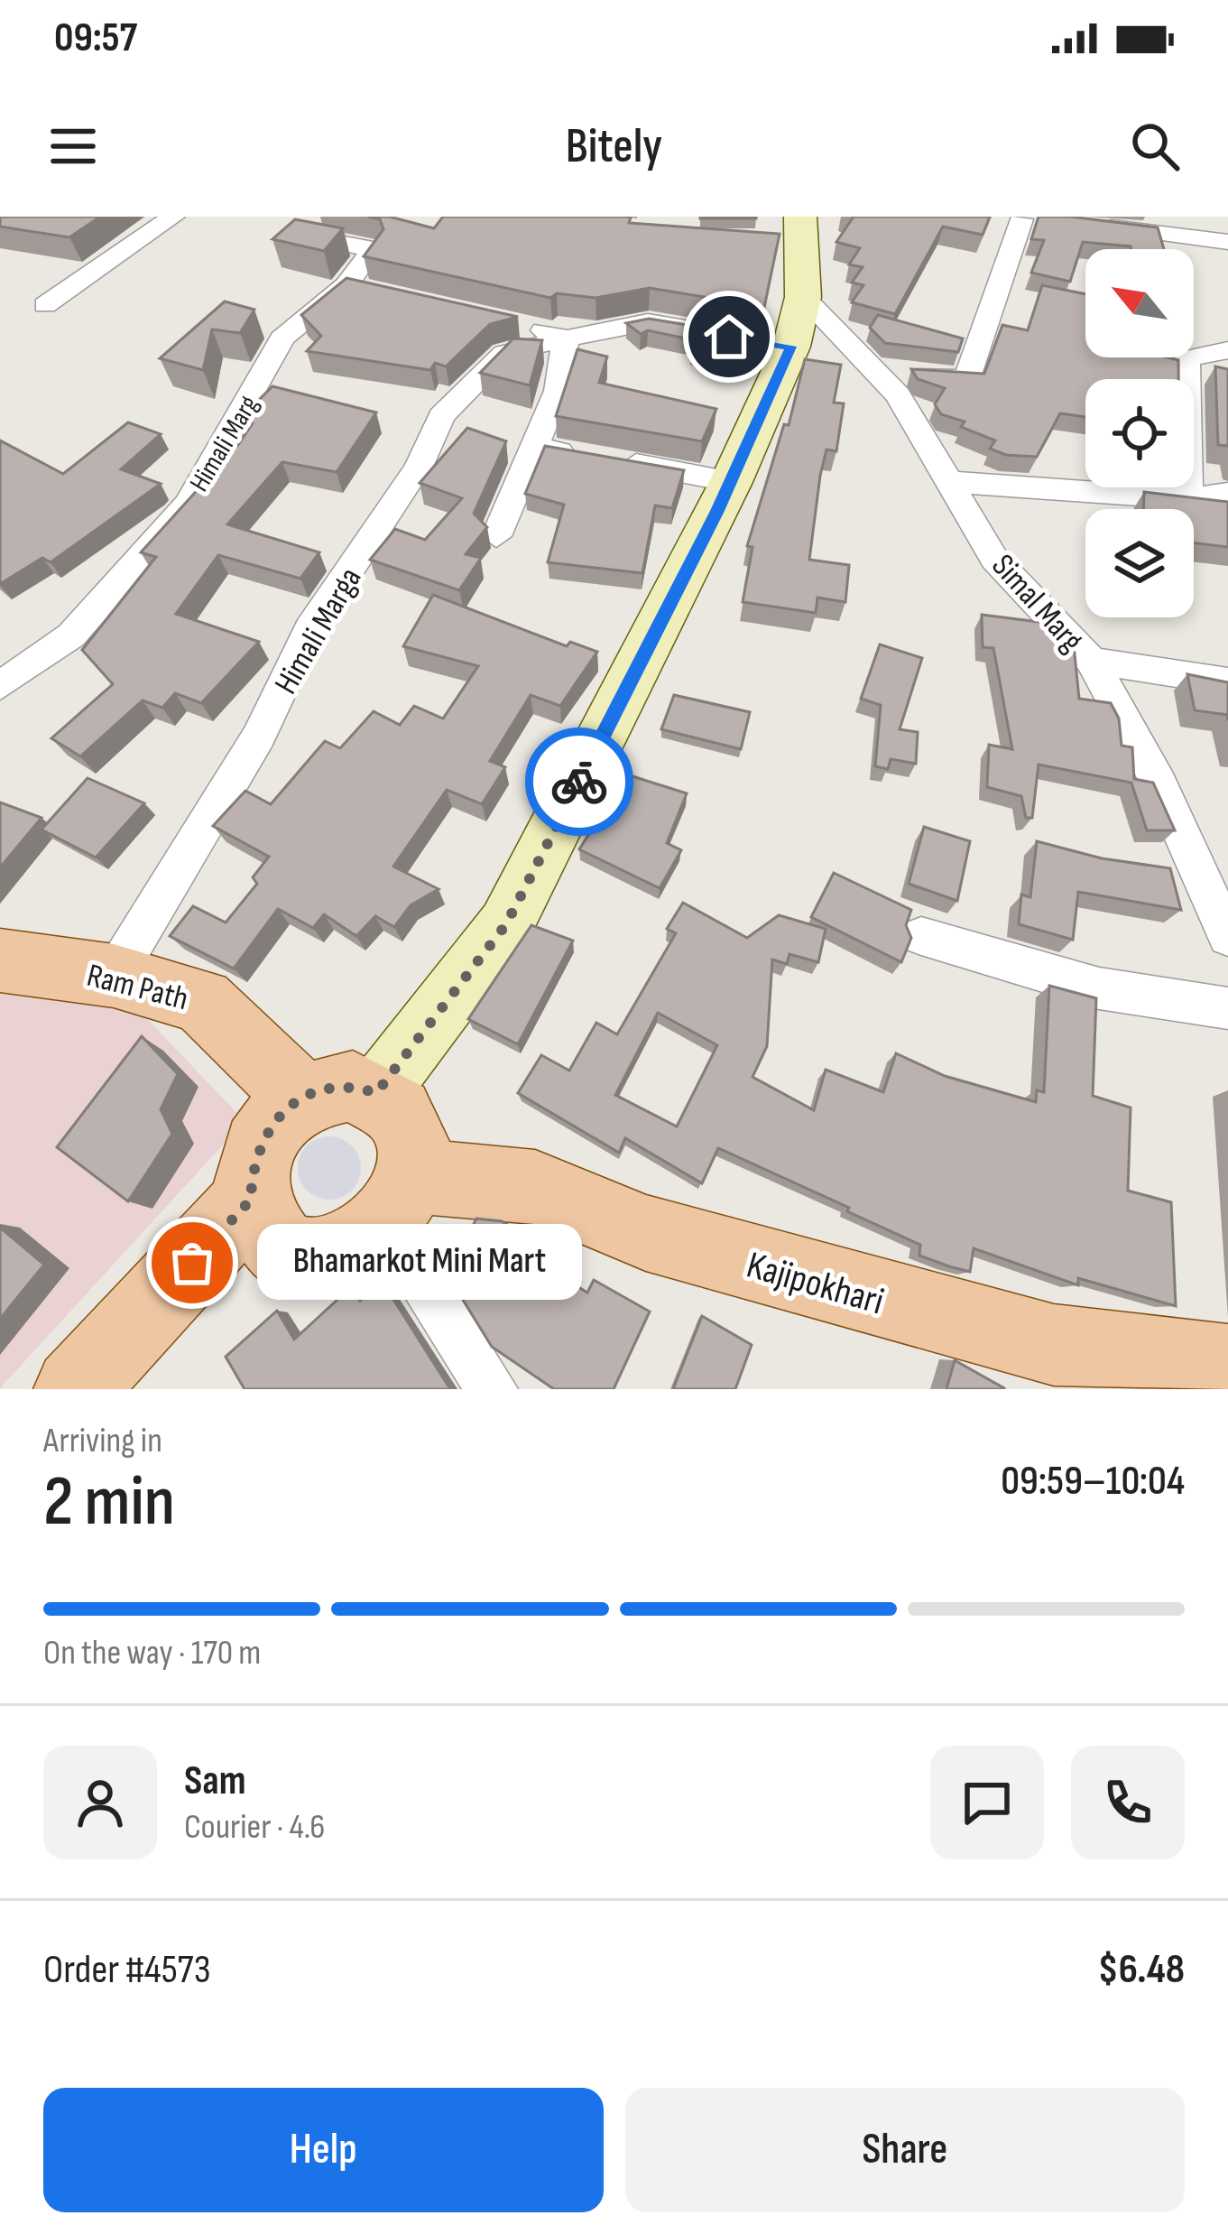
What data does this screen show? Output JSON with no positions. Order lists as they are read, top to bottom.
{
  "streets": {
    "main road": ["Ram Path", "Kajipokhari"],
    "street": ["Himali Marg", "Simal Marg", "Himali Marga"]
  },
  "crossings": [
    ["Himali Marga", "Ram Path"],
    ["Ram Path", "Kajipokhari"]
  ],
  "places": ["Bhamarkot Mini Mart"],
  "north": "top left",
  "page": {
    "status": "09:57",
    "header": "Bitely",
    "bubble": "Bhamarkot Mini Mart",
    "heading": ["2 min", "Arriving in", "09:59–10:04"],
    "panel": [
      "Sam",
      "Courier · 4.6",
      "Order #4573",
      "$6.48"
    ],
    "bar": "On the way · 170 m",
    "buttons": ["Help", "Share"]
  }
}
